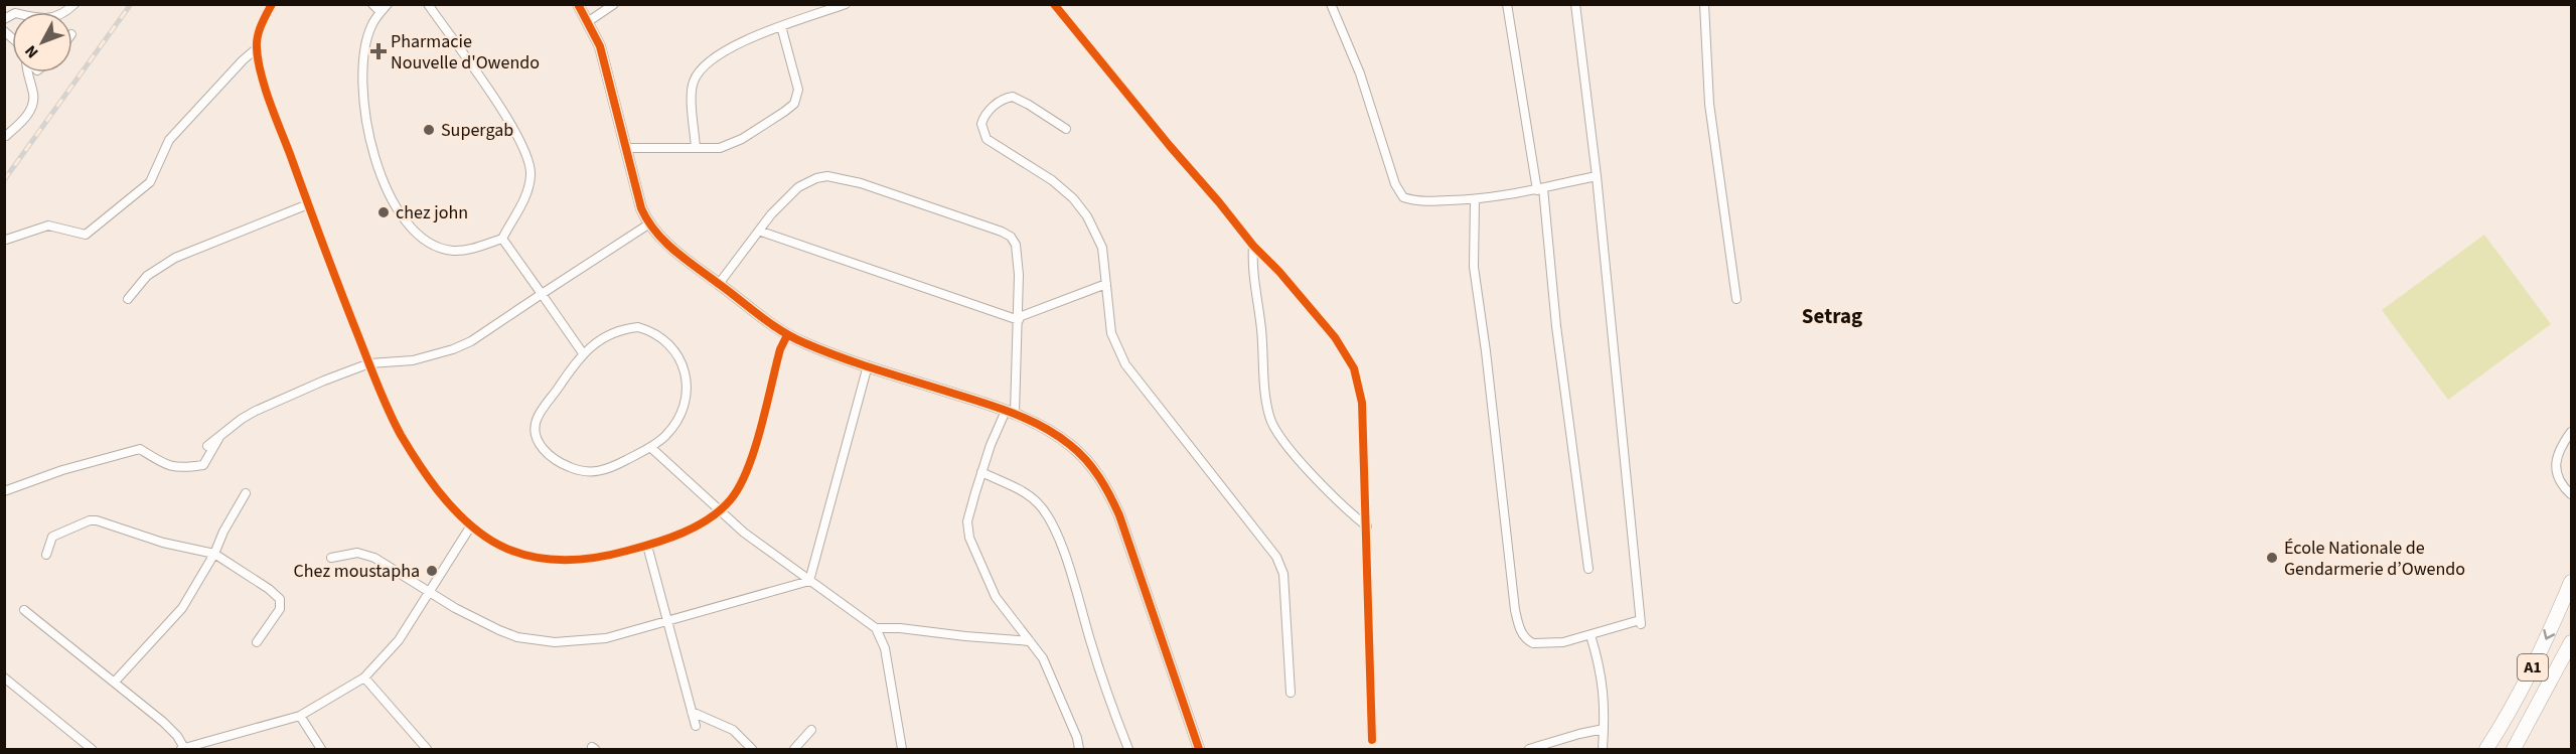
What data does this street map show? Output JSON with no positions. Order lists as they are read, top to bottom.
{
  "streets": {
    "highway": ["A1"]
  },
  "districts": ["Setrag"],
  "places": {
    "health": ["Pharmacie Nouvelle d'Owendo"],
    "other": [
      "Supergab",
      "chez john",
      "École Nationale de Gendarmerie d’Owendo",
      "Chez moustapha"
    ]
  },
  "north": "bottom left"
}
